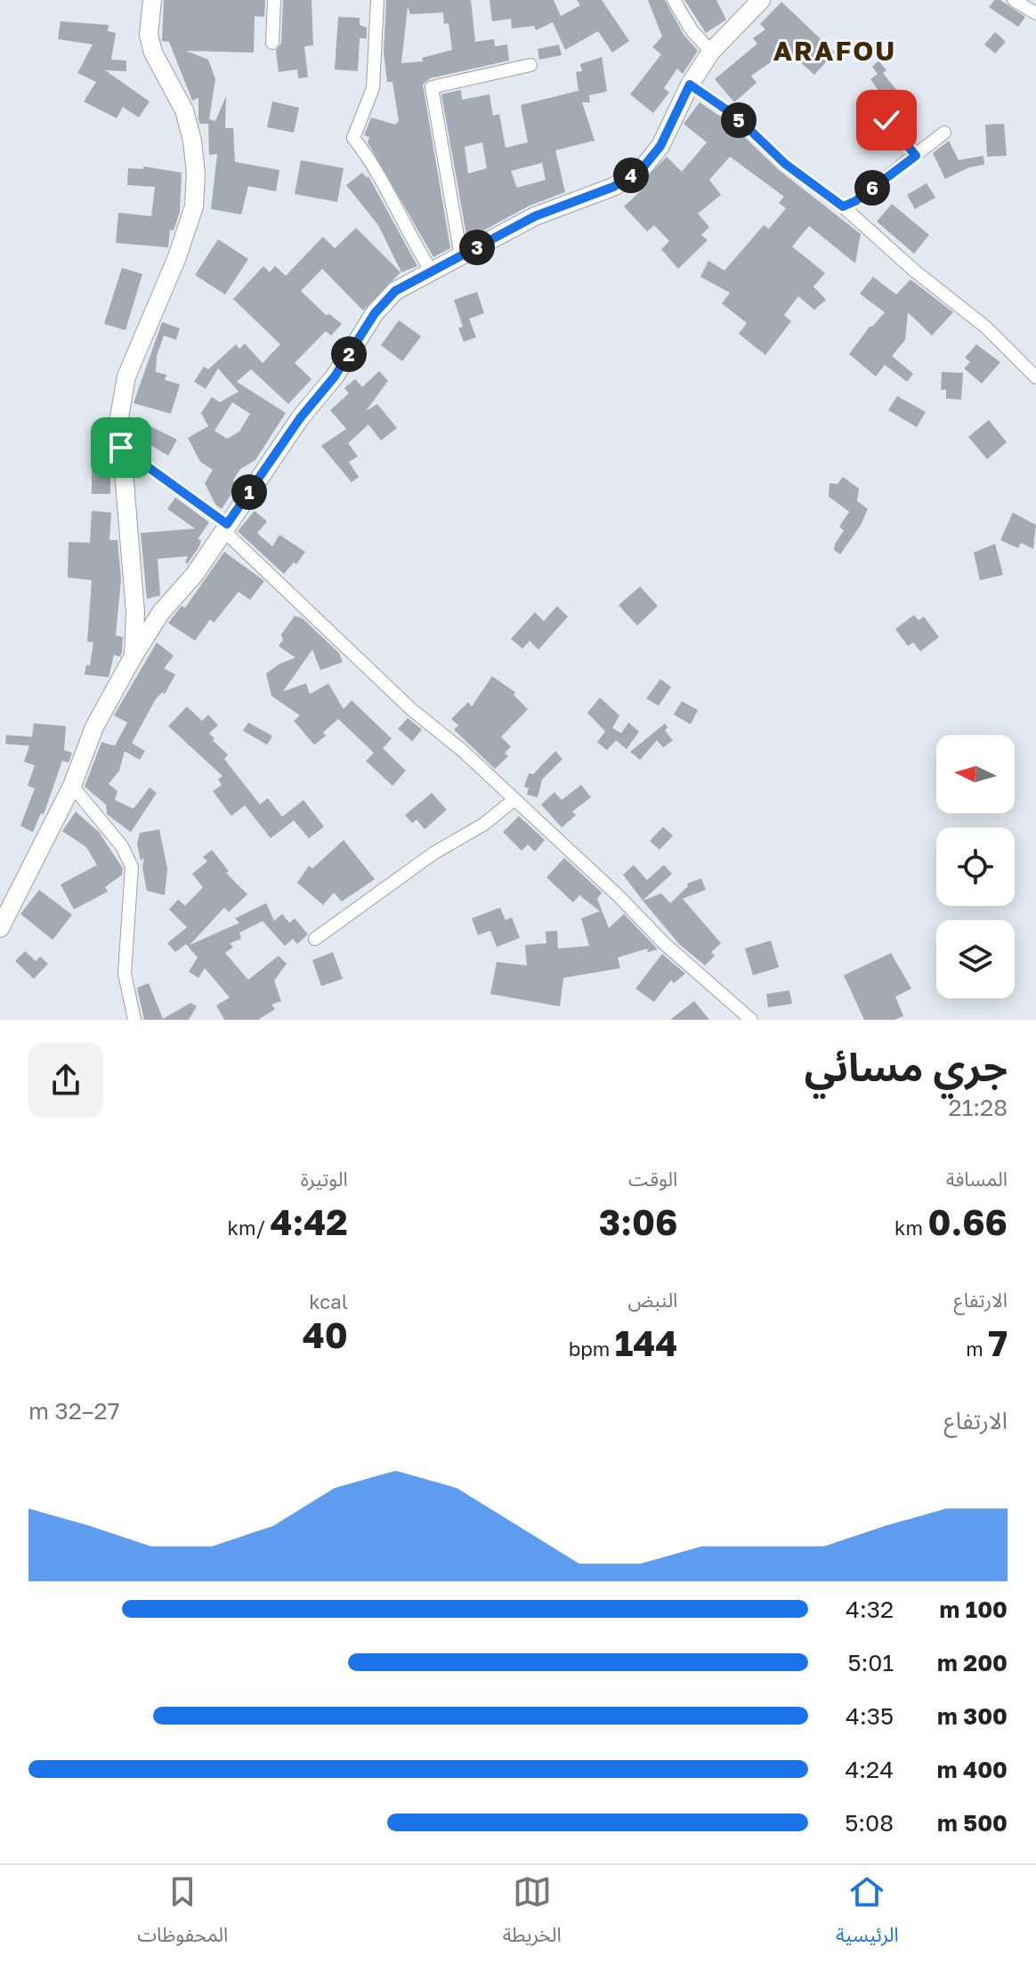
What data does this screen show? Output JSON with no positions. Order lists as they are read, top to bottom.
{
  "districts": ["ARAFOU"],
  "north": "left",
  "page": {
    "pins": [
      "5",
      "4",
      "6",
      "3",
      "2",
      "1"
    ],
    "heading": ["جري مسائي", "21:28"],
    "stats": [
      ["المسافة", "0.66 km"],
      ["الوقت", "3:06"],
      ["الوتيرة", "4:42 /km"],
      ["الارتفاع", "7 m"],
      ["النبض", "144 bpm"],
      ["kcal", "40"]
    ],
    "chart": ["الارتفاع", "27–32 m"],
    "list": [
      {
        "name": "100 m",
        "note": "4:32"
      },
      {
        "name": "200 m",
        "note": "5:01"
      },
      {
        "name": "300 m",
        "note": "4:35"
      },
      {
        "name": "400 m",
        "note": "4:24"
      },
      {
        "name": "500 m",
        "note": "5:08"
      }
    ],
    "tabs": ["الرئيسية", "الخريطة", "المحفوظات"]
  }
}
